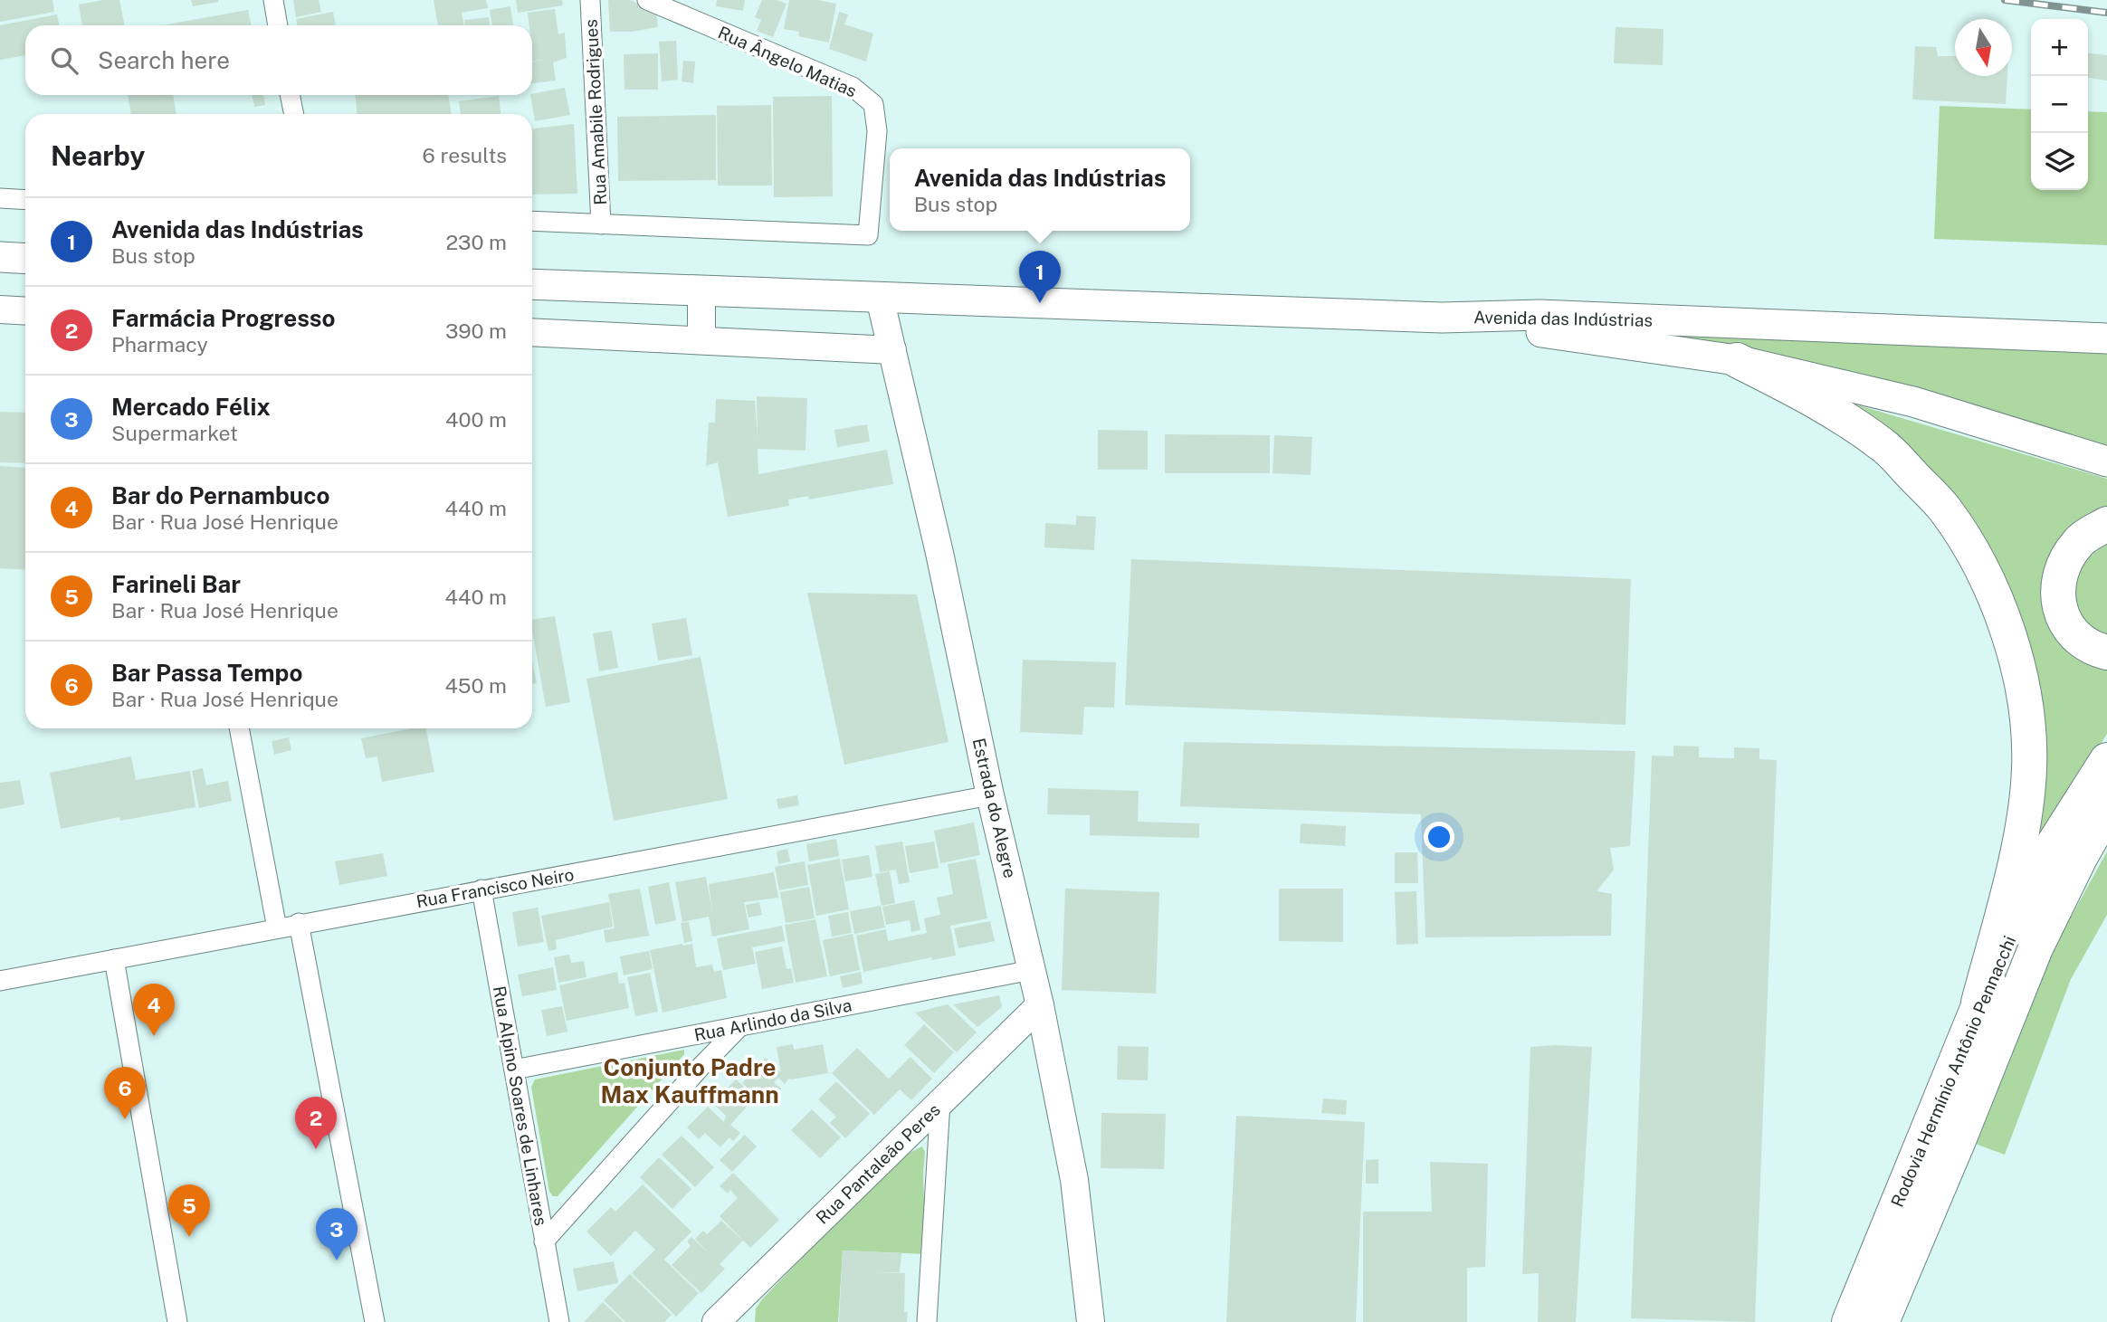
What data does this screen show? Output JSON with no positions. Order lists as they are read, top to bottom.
{
  "streets": {
    "highway": ["Rodovia Hermínio Antônio Pennacchi"],
    "main road": ["Avenida das Indústrias"],
    "street": [
      "Rua Ângelo Matias",
      "Rua Amabile Rodrigues",
      "Estrada do Alegre",
      "Rua Francisco Neiro",
      "Rua Arlindo da Silva",
      "Rua Alpino Soares de Linhares",
      "Rua Pantaleão Peres"
    ]
  },
  "crossings": [
    ["Rua Ângelo Matias", "Rua Amabile Rodrigues"],
    ["Avenida das Indústrias", "Estrada do Alegre"],
    ["Estrada do Alegre", "Rua Francisco Neiro"],
    ["Estrada do Alegre", "Rua Arlindo da Silva"],
    ["Estrada do Alegre", "Rua Pantaleão Peres"],
    ["Rua Francisco Neiro", "Rua Alpino Soares de Linhares"],
    ["Rua Arlindo da Silva", "Rua Alpino Soares de Linhares"]
  ],
  "districts": ["Conjunto Padre Max Kauffmann"],
  "north": "bottom",
  "page": {
    "map_buttons": ["+", "−"],
    "search": "Search here",
    "heading": ["Nearby", "6 results"],
    "popup": ["Avenida das Indústrias", "Bus stop"],
    "list": [
      {
        "mark": "1",
        "name": "Avenida das Indústrias",
        "note": "Bus stop",
        "value": "230 m"
      },
      {
        "mark": "2",
        "name": "Farmácia Progresso",
        "note": "Pharmacy",
        "value": "390 m"
      },
      {
        "mark": "3",
        "name": "Mercado Félix",
        "note": "Supermarket",
        "value": "400 m"
      },
      {
        "mark": "4",
        "name": "Bar do Pernambuco",
        "note": "Bar · Rua José Henrique",
        "value": "440 m"
      },
      {
        "mark": "5",
        "name": "Farineli Bar",
        "note": "Bar · Rua José Henrique",
        "value": "440 m"
      },
      {
        "mark": "6",
        "name": "Bar Passa Tempo",
        "note": "Bar · Rua José Henrique",
        "value": "450 m"
      }
    ],
    "pins": [
      "1",
      "4",
      "6",
      "2",
      "5",
      "3"
    ]
  }
}
